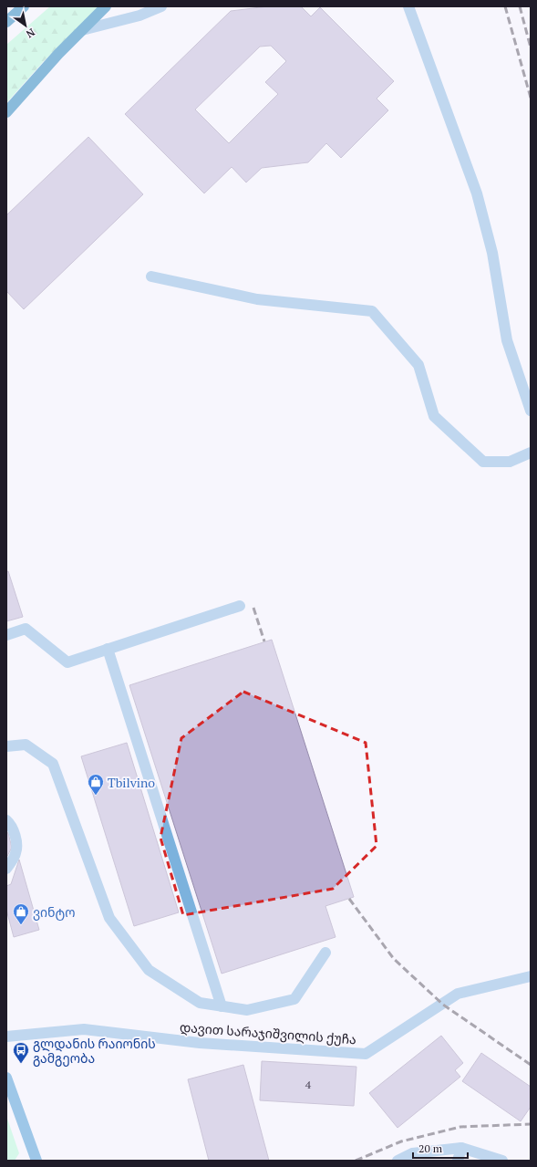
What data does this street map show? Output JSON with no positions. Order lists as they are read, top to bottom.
{
  "streets": {
    "lane": ["დავით სარაჯიშვილის ქუჩა"]
  },
  "places": {
    "shop": ["Tbilvino", "ვინტო"],
    "bus stop": ["გლდანის რაიონის გამგეობა"]
  },
  "house_numbers": ["4"],
  "scale_bar": "20 m",
  "north": "bottom right"
}
